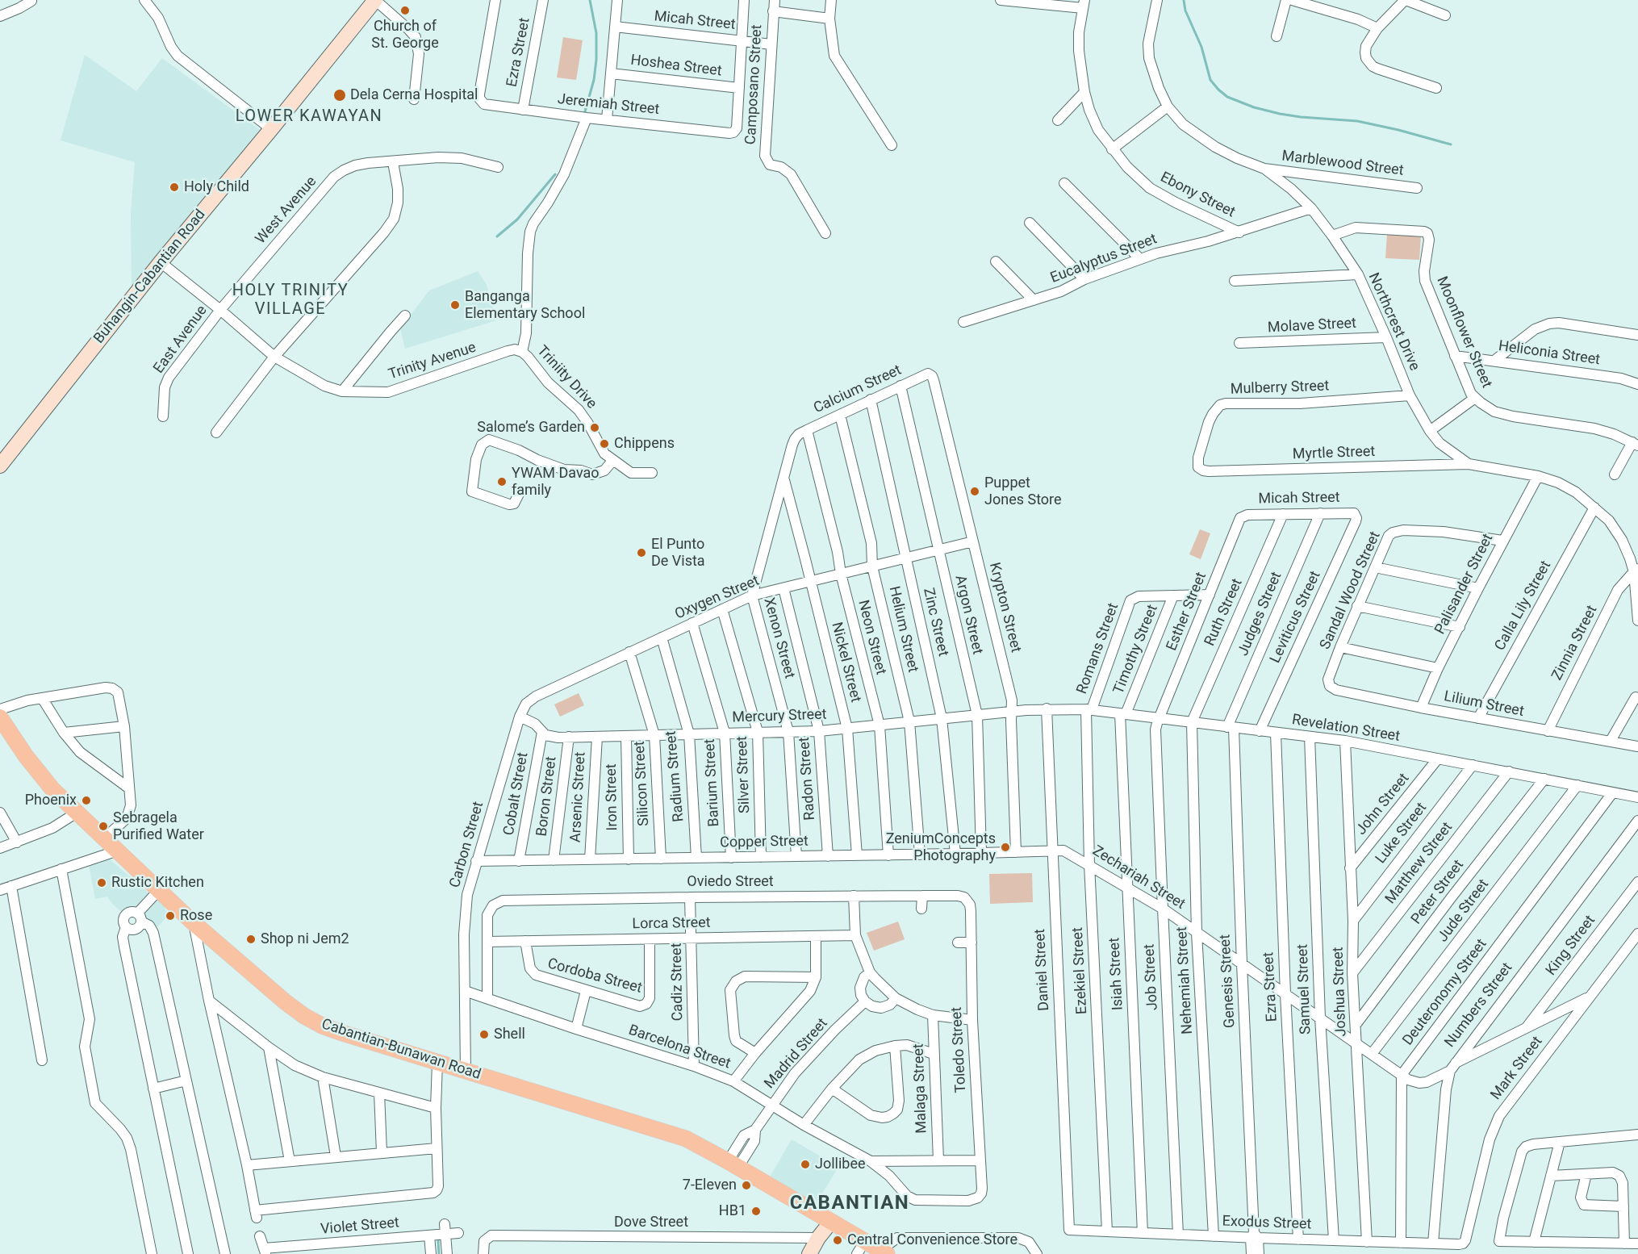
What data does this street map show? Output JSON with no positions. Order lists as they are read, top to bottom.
{
  "streets": {
    "main road": ["Buhangin-Cabantian Road", "Cabantian-Bunawan Road"],
    "street": [
      "Micah Street",
      "Ezra Street",
      "Hoshea Street",
      "Camposano Street",
      "Jeremiah Street",
      "Marblewood Street",
      "Ebony Street",
      "West Avenue",
      "Eucalyptus Street",
      "Northcrest Drive",
      "Molave Street",
      "Moonflower Street",
      "East Avenue",
      "Heliconia Street",
      "Trinity Avenue",
      "Triniity Drive",
      "Mulberry Street",
      "Calcium Street",
      "Myrtle Street",
      "Palisander Street",
      "Sandal Wood Street",
      "Oxygen Street",
      "Calla Lily Street",
      "Krypton Street",
      "Esther Street",
      "Ruth Street",
      "Judges Street",
      "Argon Street",
      "Leviticus Street",
      "Zinc Street",
      "Helium Street",
      "Neon Street",
      "Xenon Street",
      "Zinnia Street",
      "Romans Street",
      "Timothy Street",
      "Nickel Street",
      "Lilium Street",
      "Mercury Street",
      "Revelation Street",
      "Silver Street",
      "Radium Street",
      "Radon Street",
      "Barium Street",
      "Silicon Street",
      "Cobalt Street",
      "Boron Street",
      "Arsenic Street",
      "Iron Street",
      "John Street",
      "Luke Street",
      "Copper Street",
      "Carbon Street",
      "Matthew Street",
      "Zechariah Street",
      "Oviedo Street",
      "Peter Street",
      "Jude Street",
      "Lorca Street",
      "King Street",
      "Daniel Street",
      "Ezekiel Street",
      "Isiah Street",
      "Cordoba Street",
      "Job Street",
      "Nehemiah Street",
      "Genesis Street",
      "Cadiz Street",
      "Samuel Street",
      "Joshua Street",
      "Deuteronomy Street",
      "Numbers Street",
      "Barcelona Street",
      "Toledo Street",
      "Madrid Street",
      "Mark Street",
      "Malaga Street",
      "Dove Street",
      "Exodus Street",
      "Violet Street"
    ]
  },
  "crossings": [
    ["Micah Street", "Camposano Street"],
    ["Micah Street", "Esther Street"],
    ["Micah Street", "Ruth Street"],
    ["Micah Street", "Judges Street"],
    ["Micah Street", "Leviticus Street"],
    ["Ezra Street", "Jeremiah Street"],
    ["Ezra Street", "Revelation Street"],
    ["Ezra Street", "Zechariah Street"],
    ["Ezra Street", "Exodus Street"],
    ["Hoshea Street", "Jeremiah Street"],
    ["Marblewood Street", "Northcrest Drive"],
    ["Ebony Street", "Eucalyptus Street"],
    ["West Avenue", "East Avenue"],
    ["West Avenue", "Trinity Avenue"],
    ["Eucalyptus Street", "Northcrest Drive"],
    ["Buhangin-Cabantian Road", "Trinity Avenue"],
    ["Northcrest Drive", "Molave Street"],
    ["Northcrest Drive", "Moonflower Street"],
    ["Northcrest Drive", "Mulberry Street"],
    ["Northcrest Drive", "Myrtle Street"],
    ["Northcrest Drive", "Palisander Street"],
    ["Northcrest Drive", "Calla Lily Street"],
    ["Northcrest Drive", "Zinnia Street"],
    ["Moonflower Street", "Heliconia Street"],
    ["East Avenue", "Trinity Avenue"],
    ["Trinity Avenue", "Triniity Drive"],
    ["Mulberry Street", "Myrtle Street"],
    ["Calcium Street", "Krypton Street"],
    ["Calcium Street", "Argon Street"],
    ["Calcium Street", "Zinc Street"],
    ["Calcium Street", "Helium Street"],
    ["Calcium Street", "Neon Street"],
    ["Calcium Street", "Xenon Street"],
    ["Palisander Street", "Sandal Wood Street"],
    ["Palisander Street", "Lilium Street"],
    ["Sandal Wood Street", "Lilium Street"],
    ["Oxygen Street", "Krypton Street"],
    ["Oxygen Street", "Argon Street"],
    ["Oxygen Street", "Zinc Street"],
    ["Oxygen Street", "Helium Street"],
    ["Oxygen Street", "Neon Street"],
    ["Oxygen Street", "Xenon Street"],
    ["Oxygen Street", "Nickel Street"],
    ["Oxygen Street", "Mercury Street"],
    ["Oxygen Street", "Silver Street"],
    ["Oxygen Street", "Radium Street"],
    ["Oxygen Street", "Radon Street"],
    ["Oxygen Street", "Barium Street"],
    ["Oxygen Street", "Silicon Street"],
    ["Oxygen Street", "Carbon Street"],
    ["Calla Lily Street", "Lilium Street"],
    ["Krypton Street", "Mercury Street"],
    ["Krypton Street", "Copper Street"],
    ["Esther Street", "Revelation Street"],
    ["Esther Street", "Job Street"],
    ["Ruth Street", "Revelation Street"],
    ["Ruth Street", "Nehemiah Street"],
    ["Judges Street", "Revelation Street"],
    ["Judges Street", "Genesis Street"],
    ["Argon Street", "Mercury Street"],
    ["Argon Street", "Copper Street"],
    ["Leviticus Street", "Revelation Street"],
    ["Zinc Street", "Mercury Street"],
    ["Zinc Street", "Copper Street"],
    ["Helium Street", "Mercury Street"],
    ["Helium Street", "Copper Street"],
    ["Neon Street", "Xenon Street"],
    ["Neon Street", "Mercury Street"],
    ["Neon Street", "Copper Street"],
    ["Xenon Street", "Nickel Street"],
    ["Xenon Street", "Mercury Street"],
    ["Xenon Street", "Copper Street"],
    ["Zinnia Street", "Lilium Street"],
    ["Romans Street", "Timothy Street"],
    ["Romans Street", "Revelation Street"],
    ["Romans Street", "Ezekiel Street"],
    ["Timothy Street", "Revelation Street"],
    ["Timothy Street", "Isiah Street"],
    ["Nickel Street", "Mercury Street"],
    ["Nickel Street", "Copper Street"],
    ["Mercury Street", "Revelation Street"],
    ["Mercury Street", "Silver Street"],
    ["Mercury Street", "Radium Street"],
    ["Mercury Street", "Radon Street"],
    ["Mercury Street", "Barium Street"],
    ["Mercury Street", "Silicon Street"],
    ["Mercury Street", "Cobalt Street"],
    ["Mercury Street", "Boron Street"],
    ["Mercury Street", "Arsenic Street"],
    ["Mercury Street", "Iron Street"],
    ["Mercury Street", "Carbon Street"],
    ["Mercury Street", "Daniel Street"],
    ["Revelation Street", "John Street"],
    ["Revelation Street", "Luke Street"],
    ["Revelation Street", "Matthew Street"],
    ["Revelation Street", "Peter Street"],
    ["Revelation Street", "Jude Street"],
    ["Revelation Street", "Daniel Street"],
    ["Revelation Street", "Ezekiel Street"],
    ["Revelation Street", "Isiah Street"],
    ["Revelation Street", "Job Street"],
    ["Revelation Street", "Nehemiah Street"],
    ["Revelation Street", "Genesis Street"],
    ["Revelation Street", "Samuel Street"],
    ["Revelation Street", "Joshua Street"],
    ["Revelation Street", "Deuteronomy Street"],
    ["Silver Street", "Copper Street"],
    ["Radium Street", "Copper Street"],
    ["Radon Street", "Copper Street"],
    ["Barium Street", "Copper Street"],
    ["Silicon Street", "Copper Street"],
    ["Cobalt Street", "Copper Street"],
    ["Boron Street", "Copper Street"],
    ["Arsenic Street", "Copper Street"],
    ["Iron Street", "Copper Street"],
    ["John Street", "Joshua Street"],
    ["Luke Street", "Joshua Street"],
    ["Copper Street", "Carbon Street"],
    ["Copper Street", "Zechariah Street"],
    ["Copper Street", "Daniel Street"],
    ["Carbon Street", "Barcelona Street"],
    ["Carbon Street", "Cabantian-Bunawan Road"],
    ["Matthew Street", "Joshua Street"],
    ["Zechariah Street", "Jude Street"],
    ["Zechariah Street", "King Street"],
    ["Zechariah Street", "Daniel Street"],
    ["Zechariah Street", "Ezekiel Street"],
    ["Zechariah Street", "Isiah Street"],
    ["Zechariah Street", "Job Street"],
    ["Zechariah Street", "Nehemiah Street"],
    ["Zechariah Street", "Genesis Street"],
    ["Zechariah Street", "Samuel Street"],
    ["Zechariah Street", "Joshua Street"],
    ["Zechariah Street", "Deuteronomy Street"],
    ["Zechariah Street", "Numbers Street"],
    ["Zechariah Street", "Mark Street"],
    ["Oviedo Street", "Lorca Street"],
    ["Oviedo Street", "Cadiz Street"],
    ["Oviedo Street", "Toledo Street"],
    ["Peter Street", "Joshua Street"],
    ["Lorca Street", "Cordoba Street"],
    ["Lorca Street", "Cadiz Street"],
    ["Daniel Street", "Exodus Street"],
    ["Ezekiel Street", "Exodus Street"],
    ["Isiah Street", "Exodus Street"],
    ["Job Street", "Exodus Street"],
    ["Nehemiah Street", "Exodus Street"],
    ["Genesis Street", "Exodus Street"],
    ["Cadiz Street", "Barcelona Street"],
    ["Samuel Street", "Exodus Street"],
    ["Joshua Street", "Exodus Street"],
    ["Numbers Street", "Exodus Street"],
    ["Barcelona Street", "Toledo Street"],
    ["Barcelona Street", "Madrid Street"],
    ["Cabantian-Bunawan Road", "Madrid Street"],
    ["Mark Street", "Exodus Street"]
  ],
  "districts": ["LOWER KAWAYAN", "HOLY TRINITY VILLAGE", "CABANTIAN"],
  "places": [
    "Church of St. George",
    "Dela Cerna Hospital",
    "Holy Child",
    "Banganga Elementary School",
    "Salome’s Garden",
    "Chippens",
    "YWAM Davao family",
    "Puppet Jones Store",
    "El Punto De Vista",
    "Phoenix",
    "Sebragela Purified Water",
    "ZeniumConcepts Photography",
    "Rustic Kitchen",
    "Rose",
    "Shop ni Jem2",
    "Shell",
    "Jollibee",
    "7-Eleven",
    "HB1",
    "Central Convenience Store"
  ]
}
